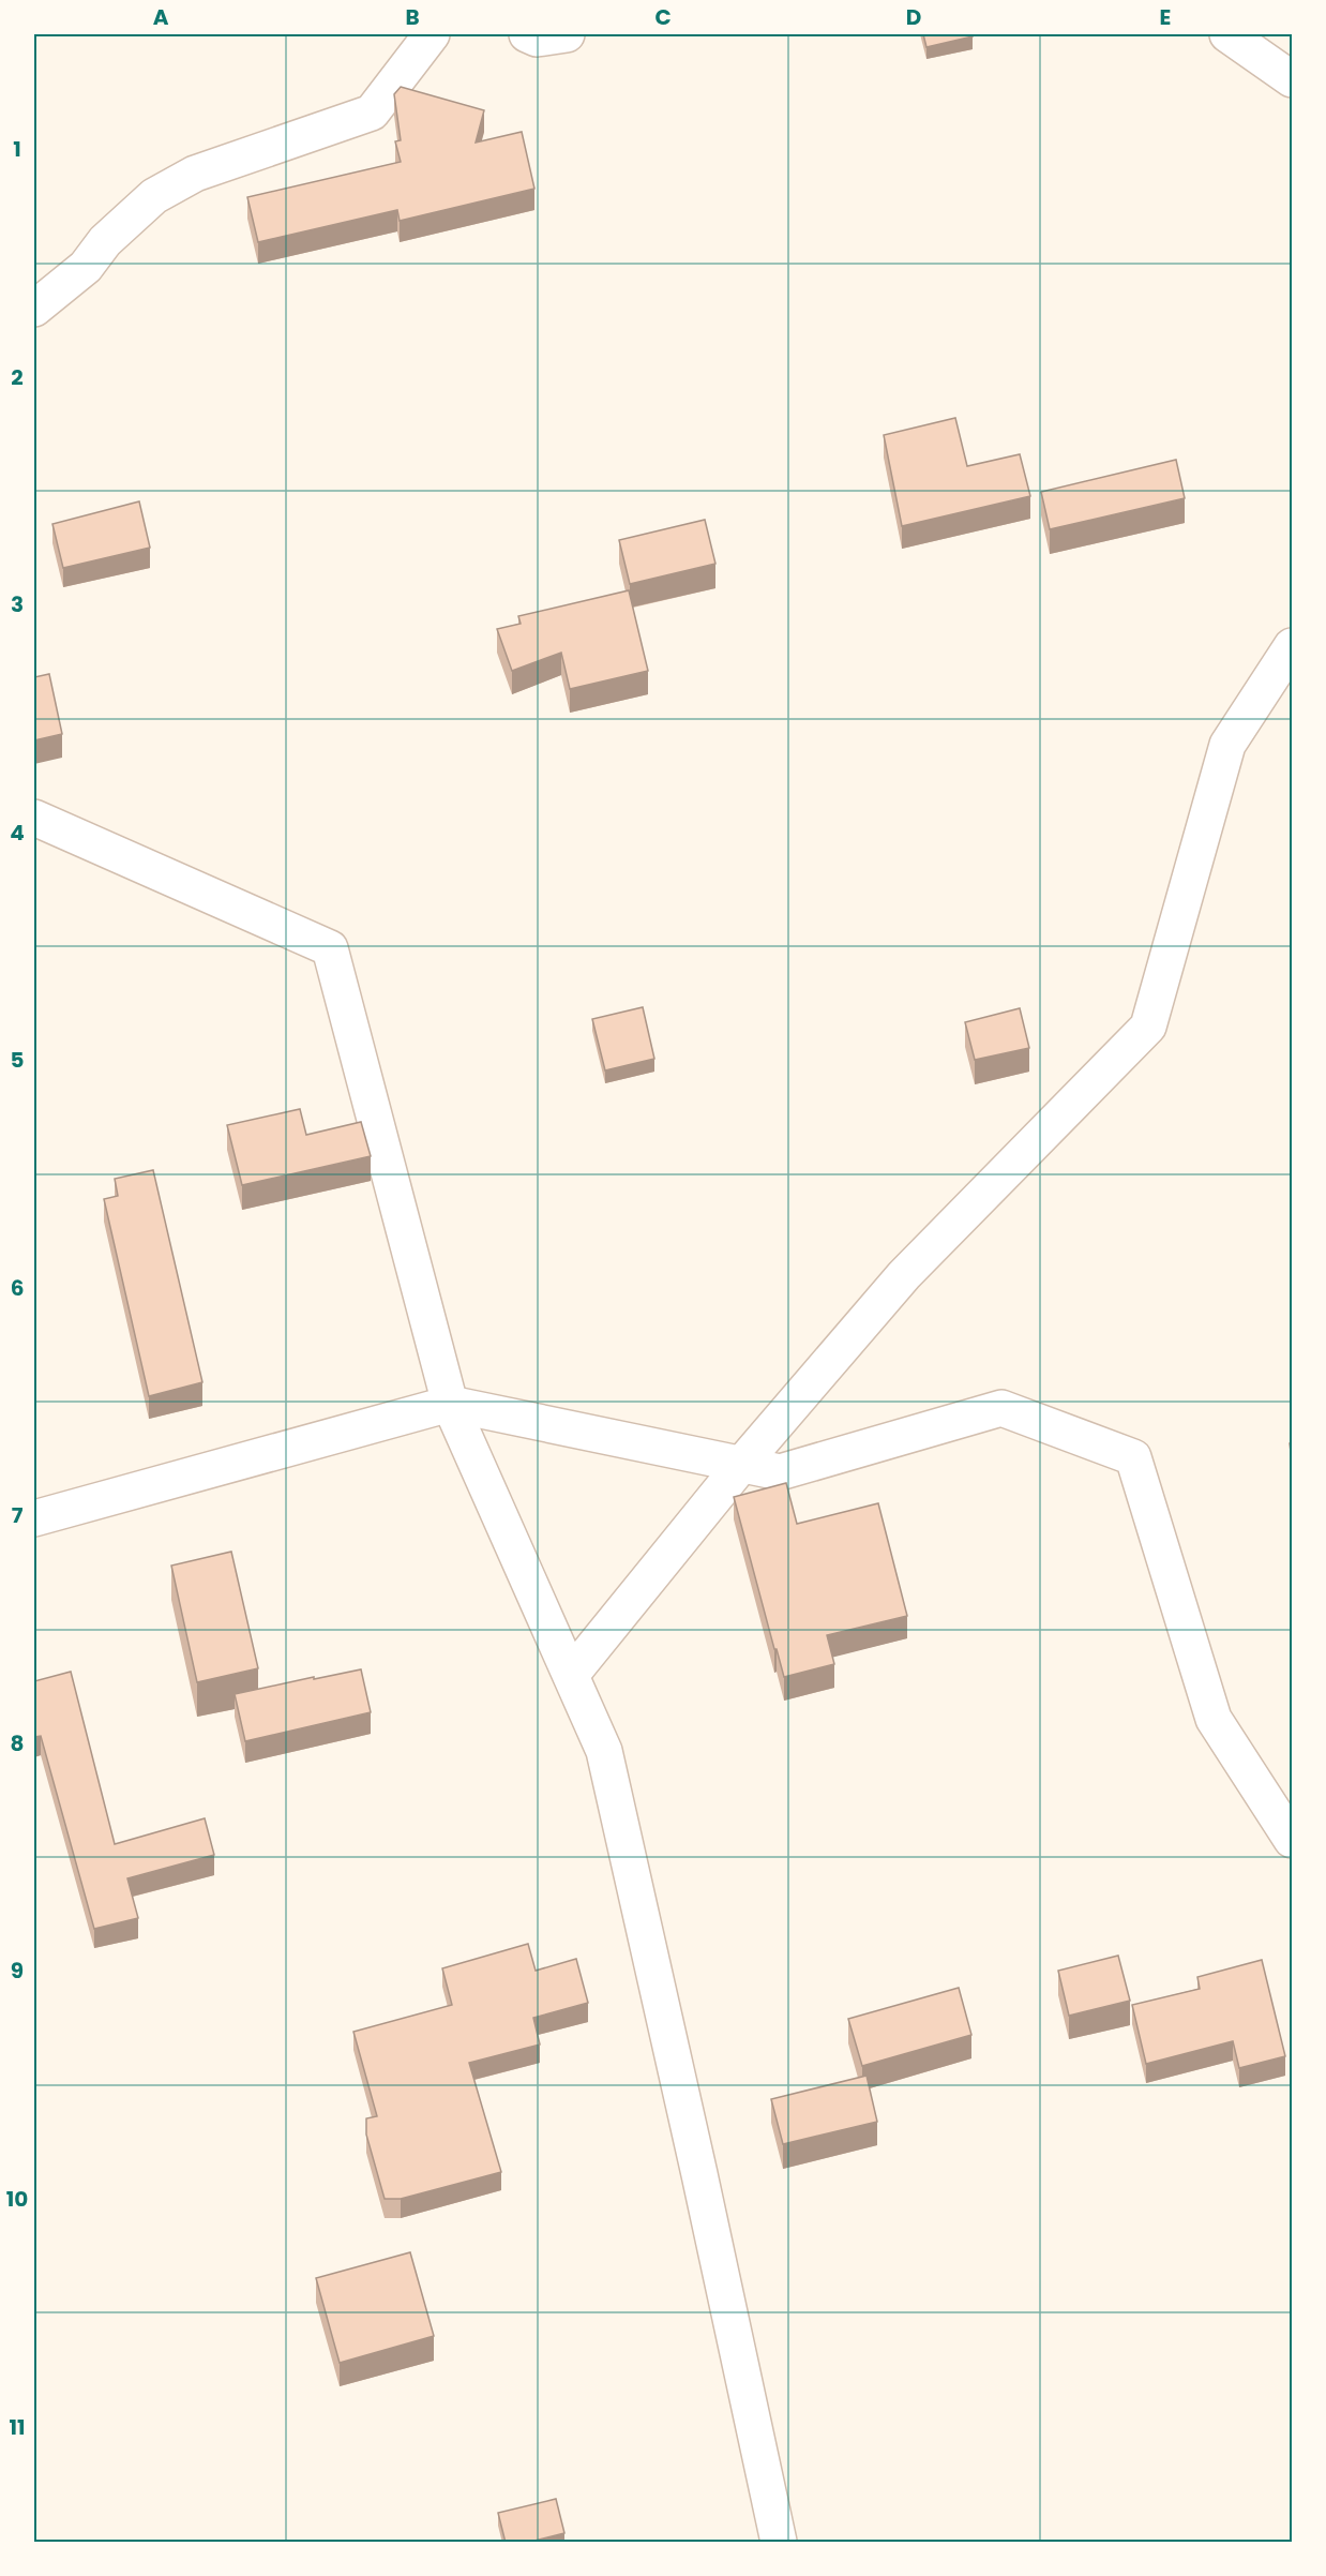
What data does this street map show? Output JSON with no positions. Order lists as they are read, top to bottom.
{
  "grid": {
    "columns": [
      "A",
      "B",
      "C",
      "D",
      "E"
    ],
    "rows": [
      "1",
      "2",
      "3",
      "4",
      "5",
      "6",
      "7",
      "8",
      "9",
      "10",
      "11"
    ]
  }
}
